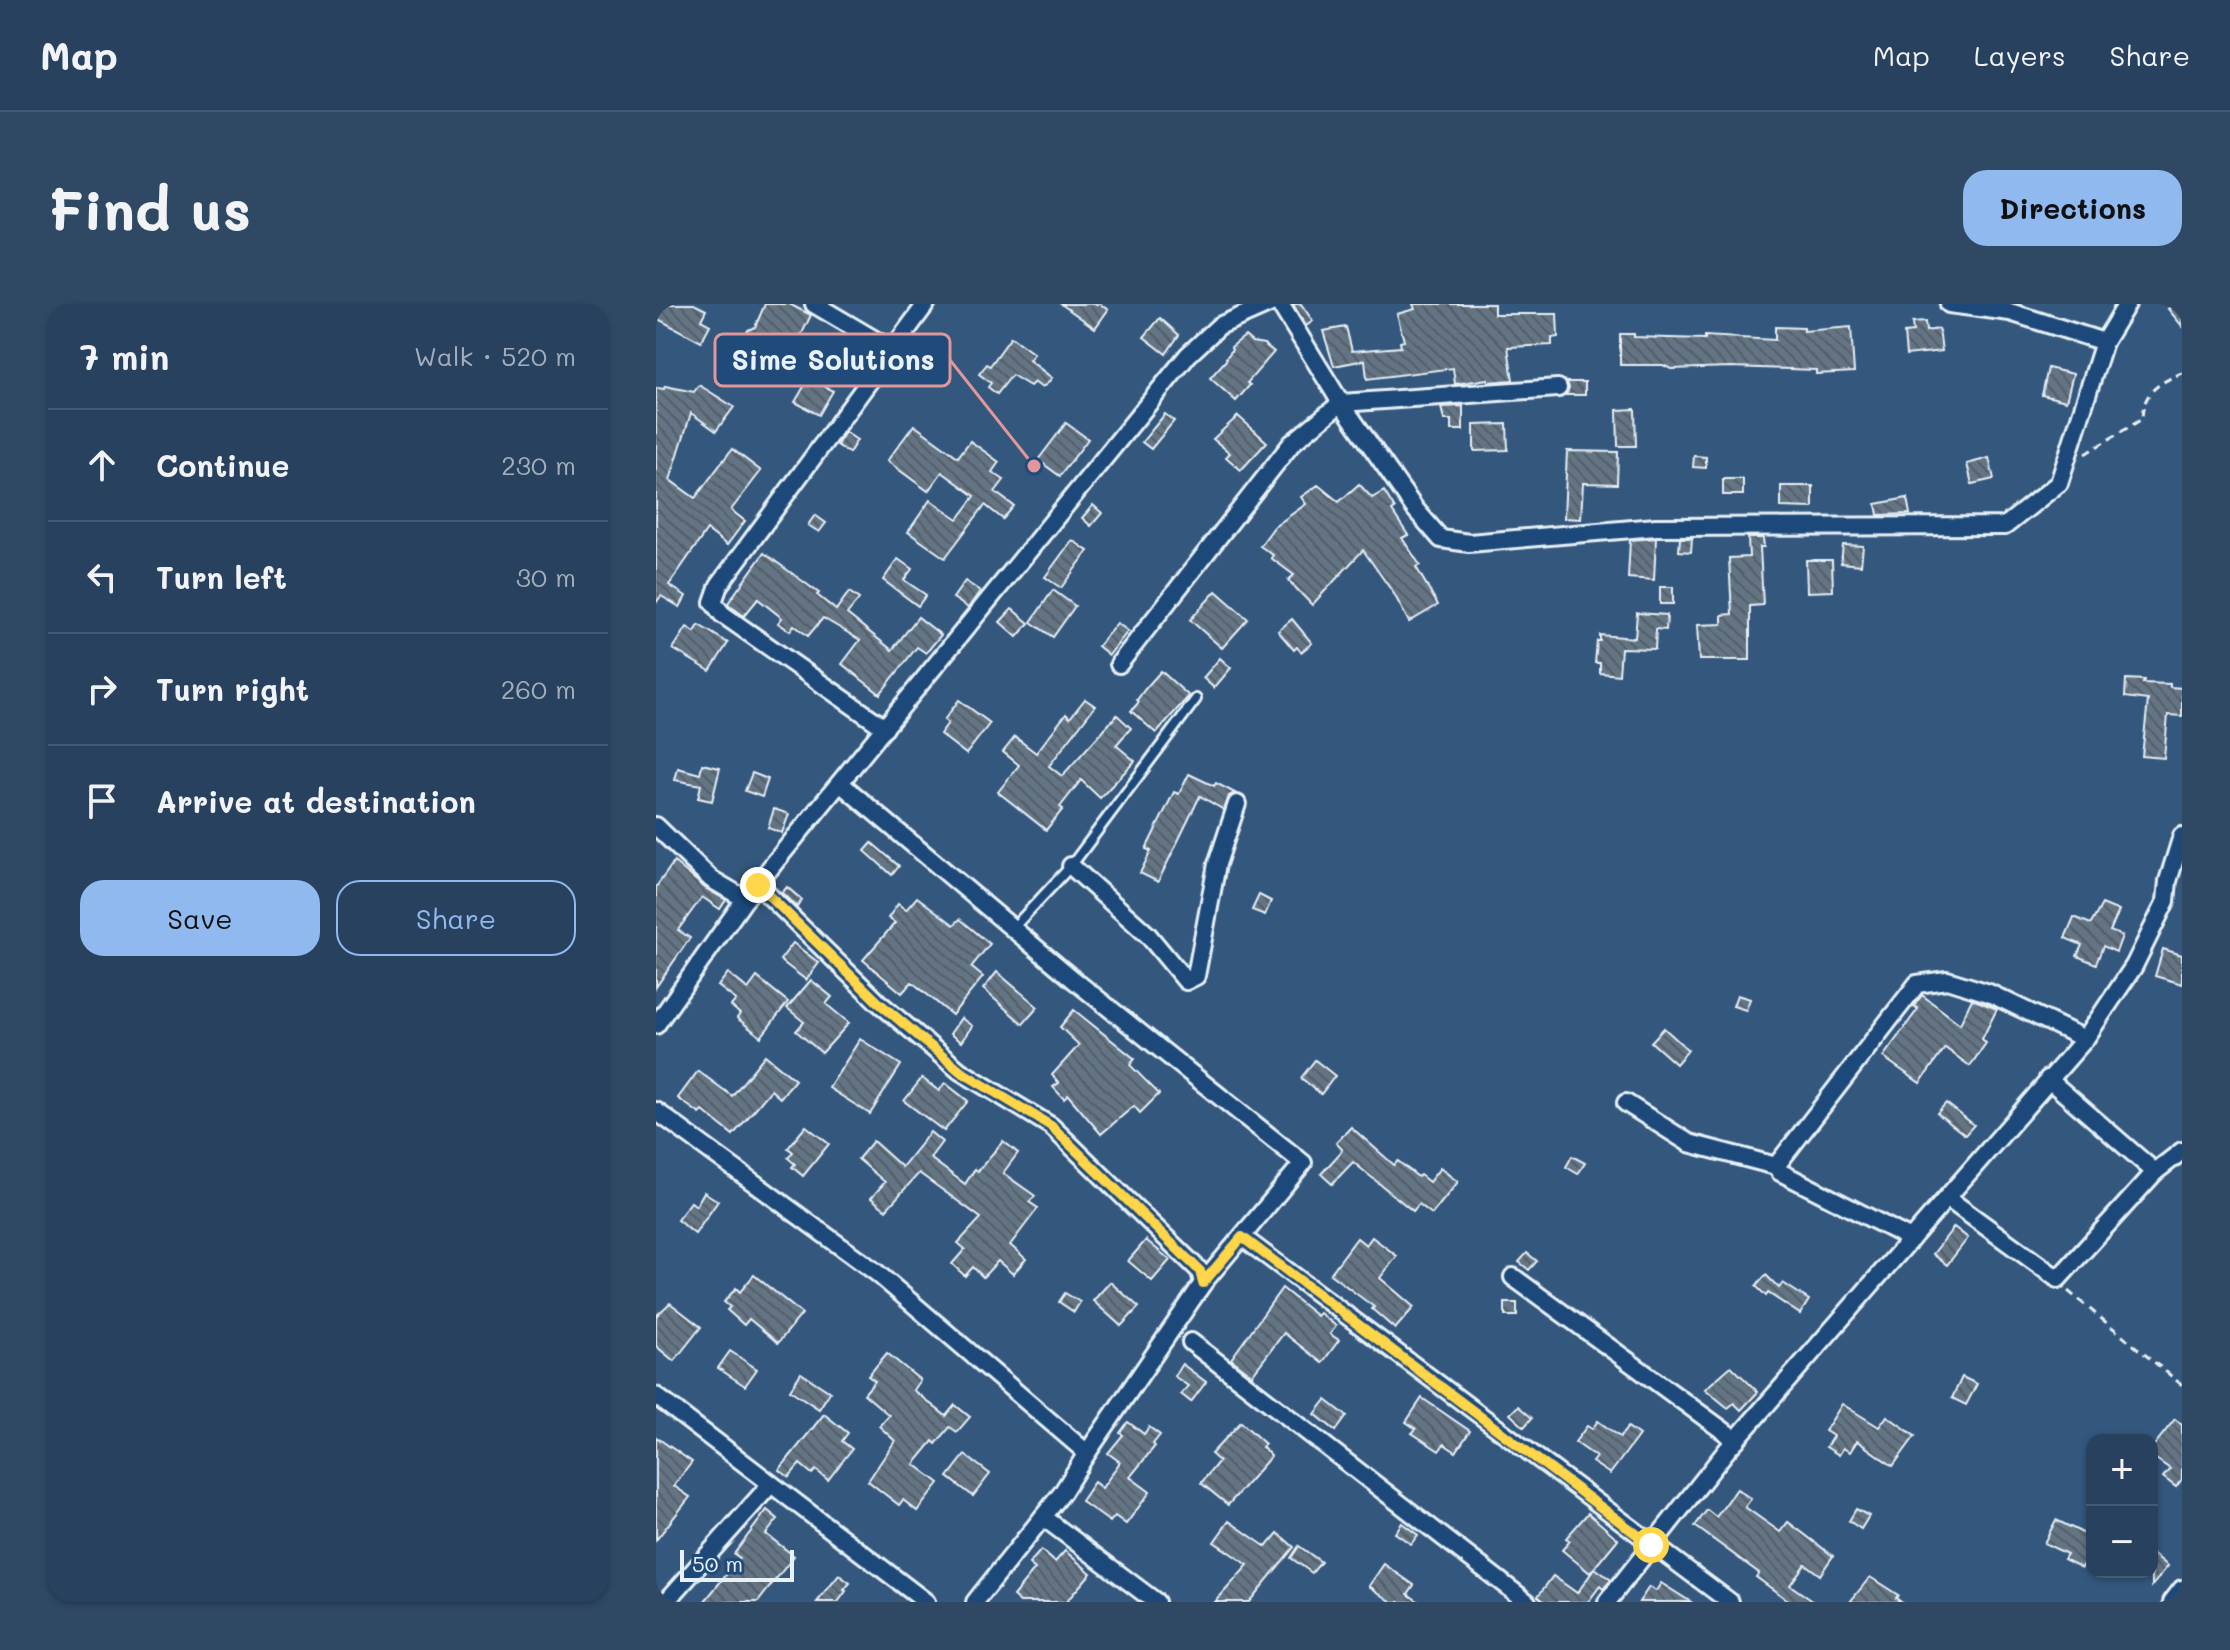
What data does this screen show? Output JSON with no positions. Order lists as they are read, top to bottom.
{
  "places": ["Sime Solutions"],
  "scale_bar": "50 m",
  "page": {
    "header": "Map",
    "nav": ["Map", "Layers", "Share"],
    "buttons": [
      "Directions",
      ["Save", "Share"]
    ],
    "title": "Find us",
    "heading": ["7 min", "Walk · 520 m"],
    "list": [
      ["Continue", "230 m"],
      ["Turn left", "30 m"],
      ["Turn right", "260 m"],
      "Arrive at destination"
    ],
    "map_buttons": ["+", "−"],
    "scale": "50 m"
  }
}
